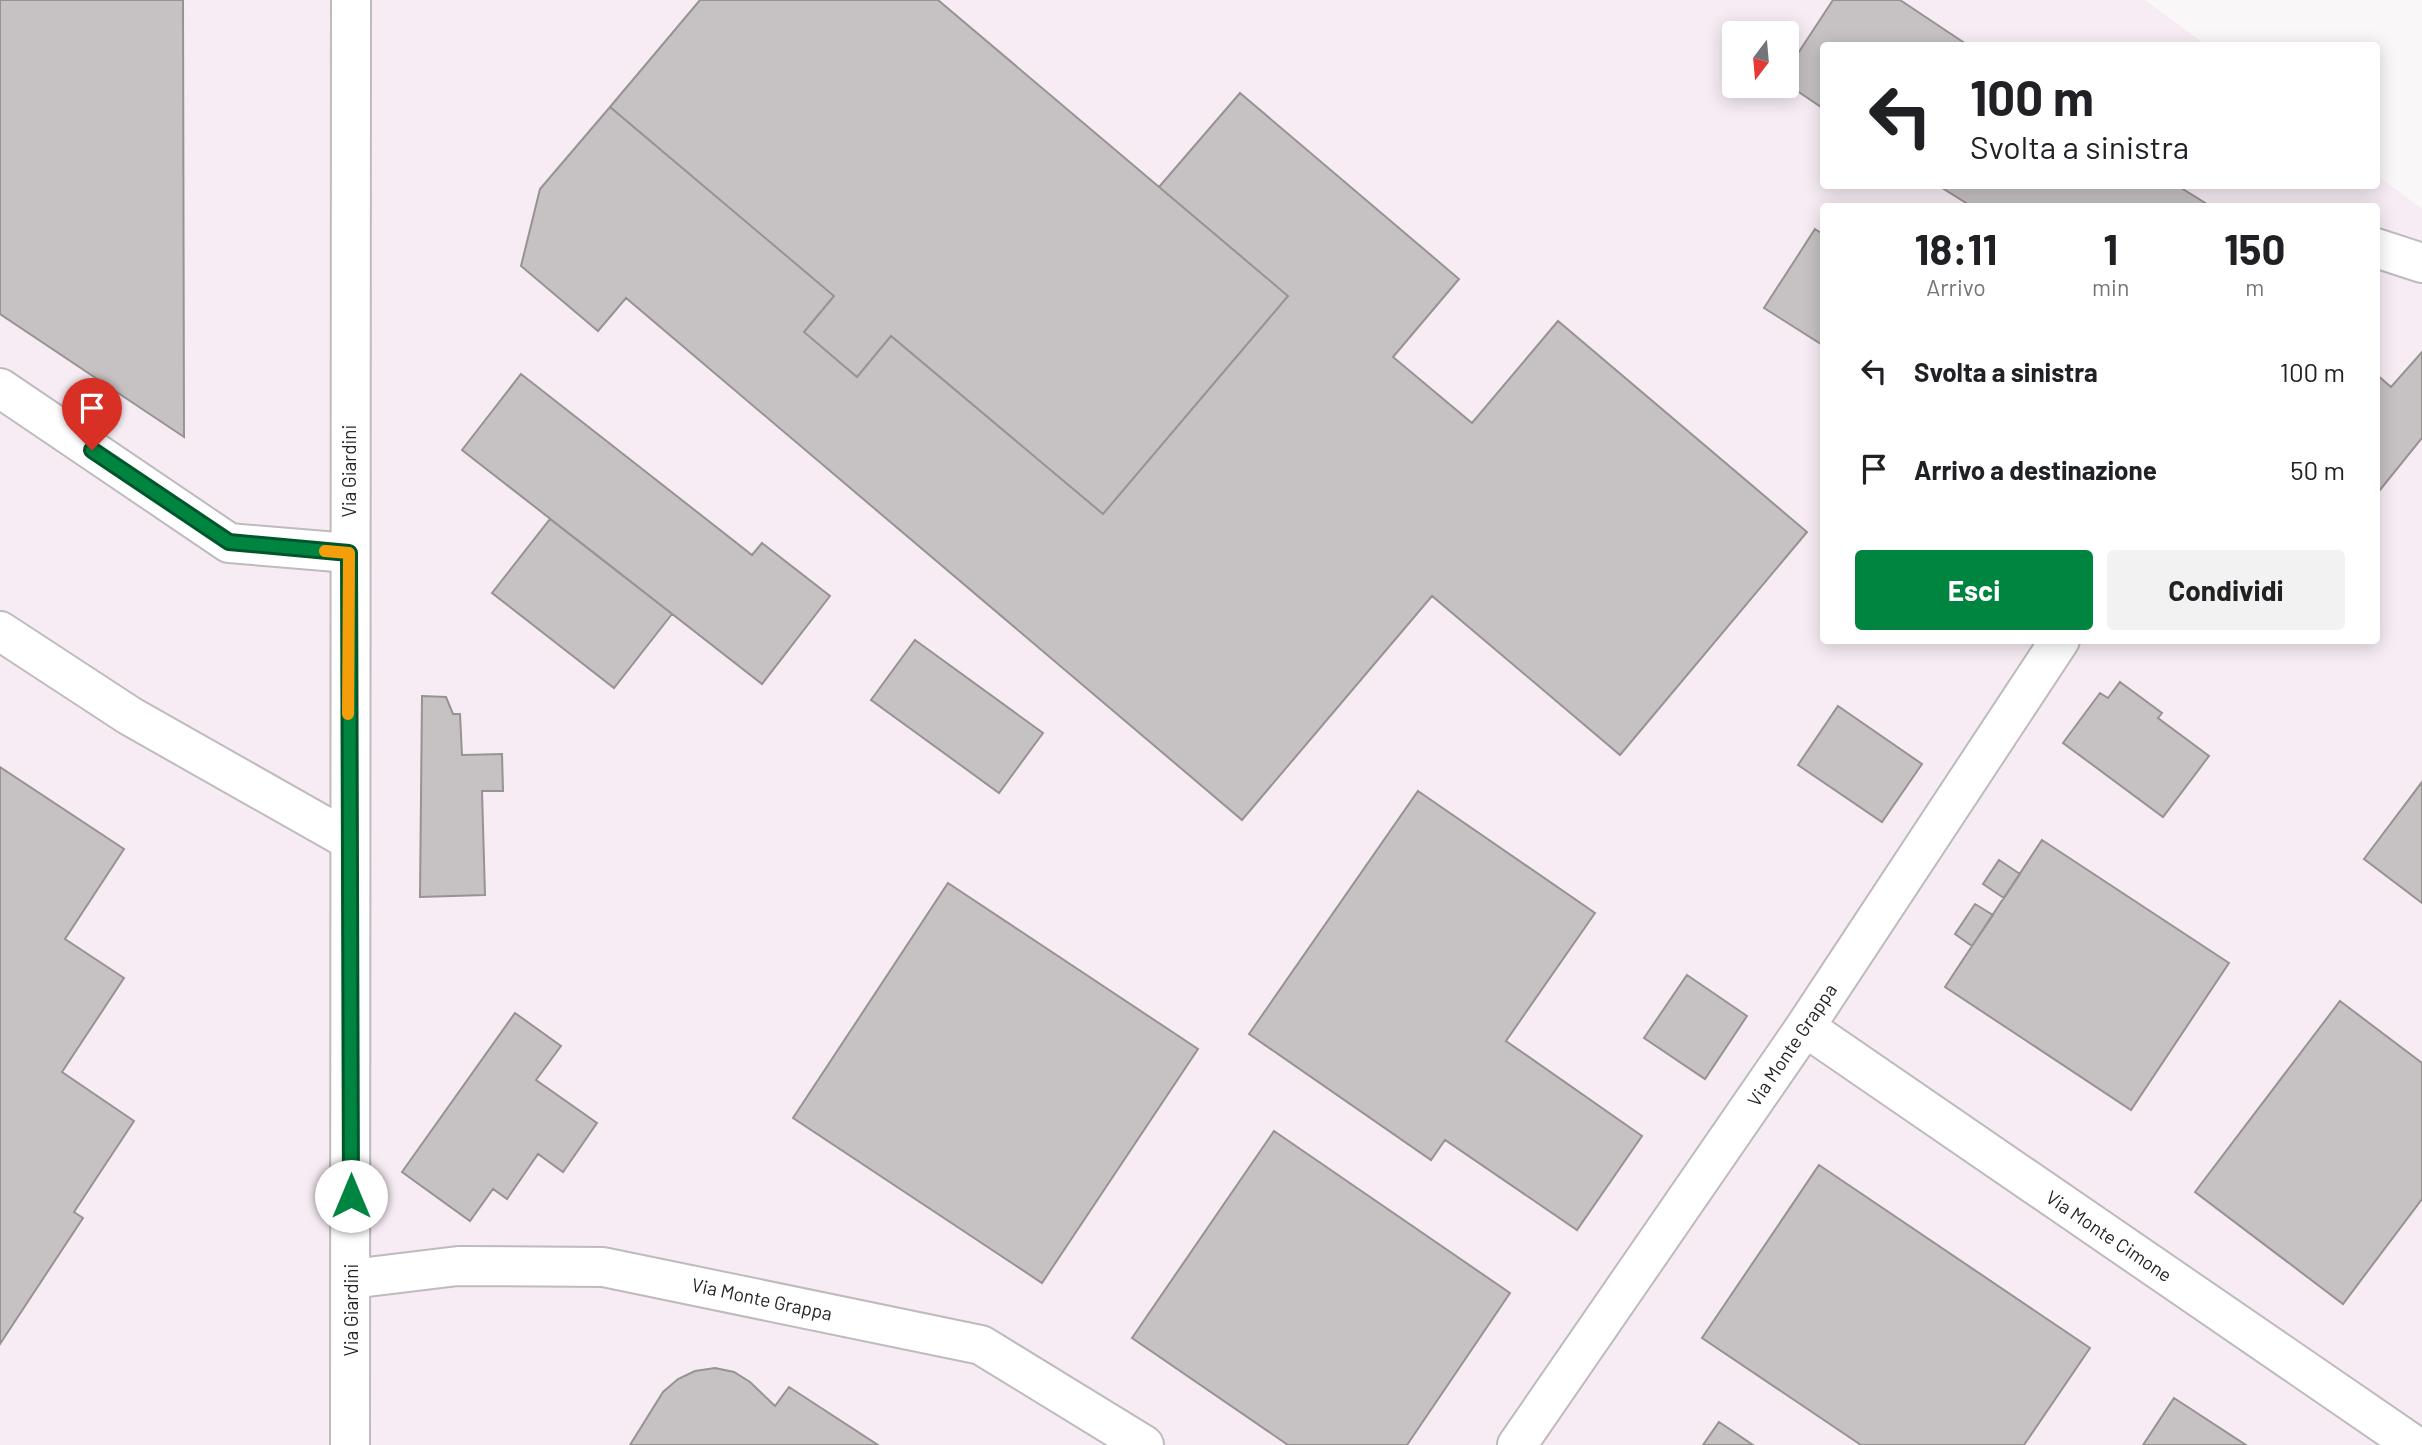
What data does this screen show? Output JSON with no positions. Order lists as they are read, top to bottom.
{
  "streets": {
    "street": ["Via Giardini", "Via Monte Grappa", "Via Monte Cimone"]
  },
  "crossings": [
    ["Via Giardini", "Via Monte Grappa"],
    ["Via Monte Grappa", "Via Monte Cimone"]
  ],
  "north": "bottom",
  "page": {
    "turn": ["100 m", "Svolta a sinistra"],
    "eta": [
      "18:11",
      "Arrivo",
      "1",
      "min",
      "150",
      "m"
    ],
    "list": [
      {
        "name": "Svolta a sinistra",
        "value": "100 m"
      },
      {
        "name": "Arrivo a destinazione",
        "value": "50 m"
      }
    ],
    "buttons": ["Esci", "Condividi"]
  }
}
